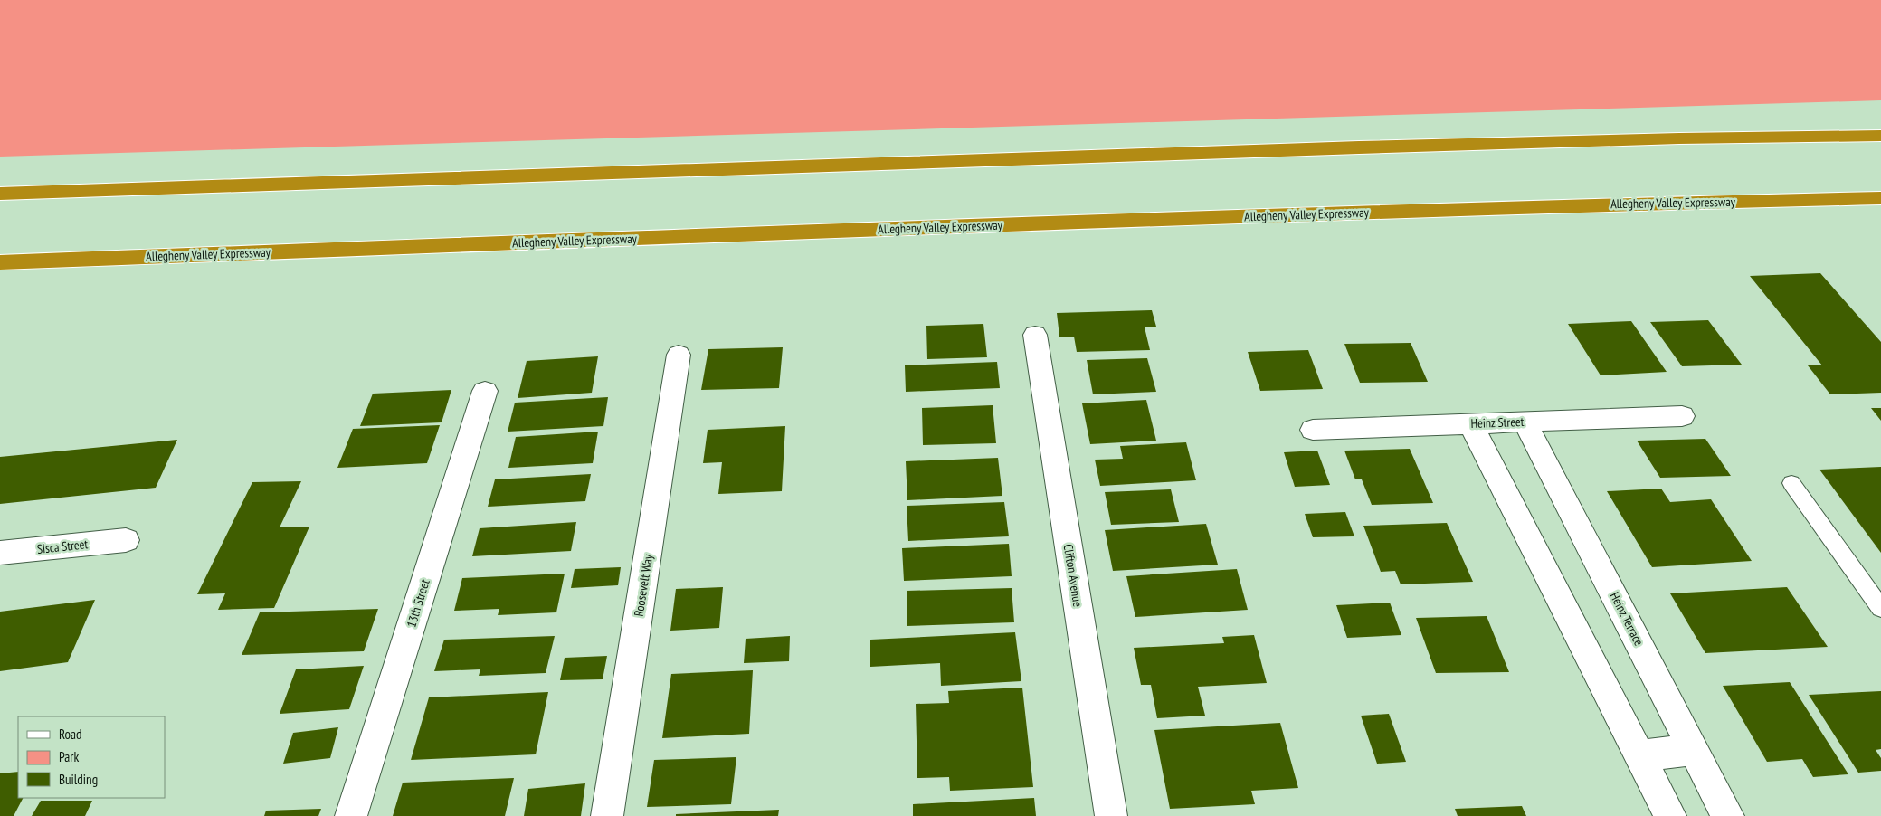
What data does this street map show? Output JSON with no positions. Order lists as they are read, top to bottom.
{
  "streets": {
    "highway": ["Allegheny Valley Expressway"],
    "street": [
      "Heinz Street",
      "Sisca Street",
      "Clifton Avenue",
      "Roosevelt Way",
      "13th Street",
      "Heinz Terrace"
    ]
  },
  "crossings": [
    ["Heinz Street", "Heinz Terrace"]
  ],
  "legend": ["Road", "Park", "Building"]
}
